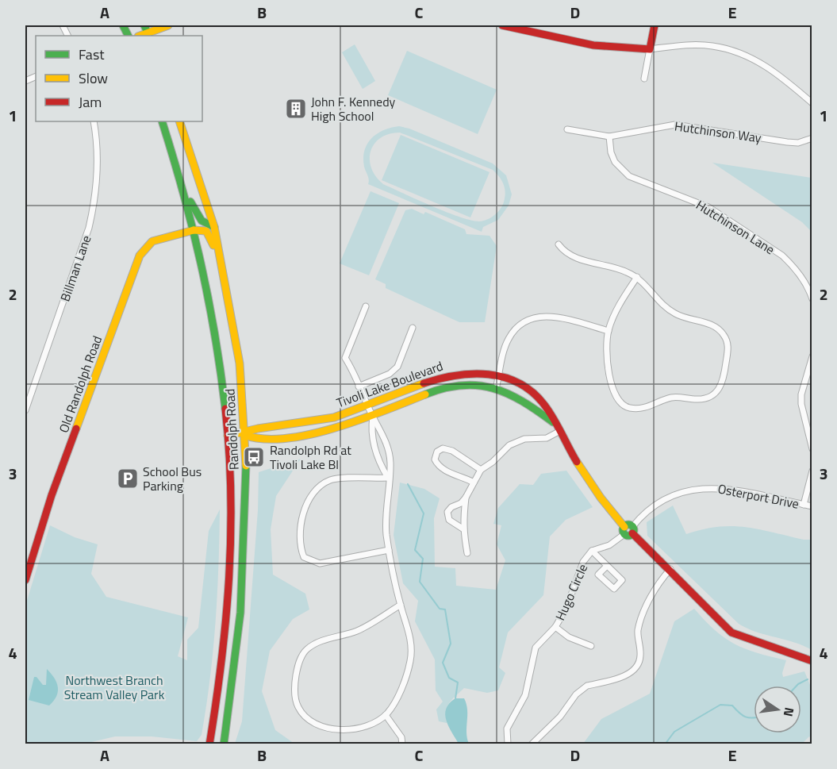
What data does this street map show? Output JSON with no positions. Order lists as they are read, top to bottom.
{
  "streets": {
    "street": [
      "Hutchinson Way",
      "Hutchinson Lane",
      "Billman Lane",
      "Old Randolph Road",
      "Tivoli Lake Boulevard",
      "Randolph Road",
      "Osterport Drive",
      "Hugo Circle"
    ]
  },
  "crossings": [
    ["Hutchinson Way", "Hutchinson Lane"],
    ["Old Randolph Road", "Randolph Road"],
    ["Tivoli Lake Boulevard", "Randolph Road"],
    ["Tivoli Lake Boulevard", "Osterport Drive"],
    ["Tivoli Lake Boulevard", "Hugo Circle"],
    ["Osterport Drive", "Hugo Circle"]
  ],
  "parks": ["Northwest Branch Stream Valley Park"],
  "places": {
    "building": ["John F. Kennedy High School"],
    "bus stop": ["Randolph Rd at Tivoli Lake Bl"],
    "parking": ["School Bus Parking"]
  },
  "legend": ["Fast", "Slow", "Jam"],
  "north": "right",
  "grid": {
    "columns": [
      "A",
      "B",
      "C",
      "D",
      "E"
    ],
    "rows": [
      "1",
      "2",
      "3",
      "4"
    ]
  }
}
